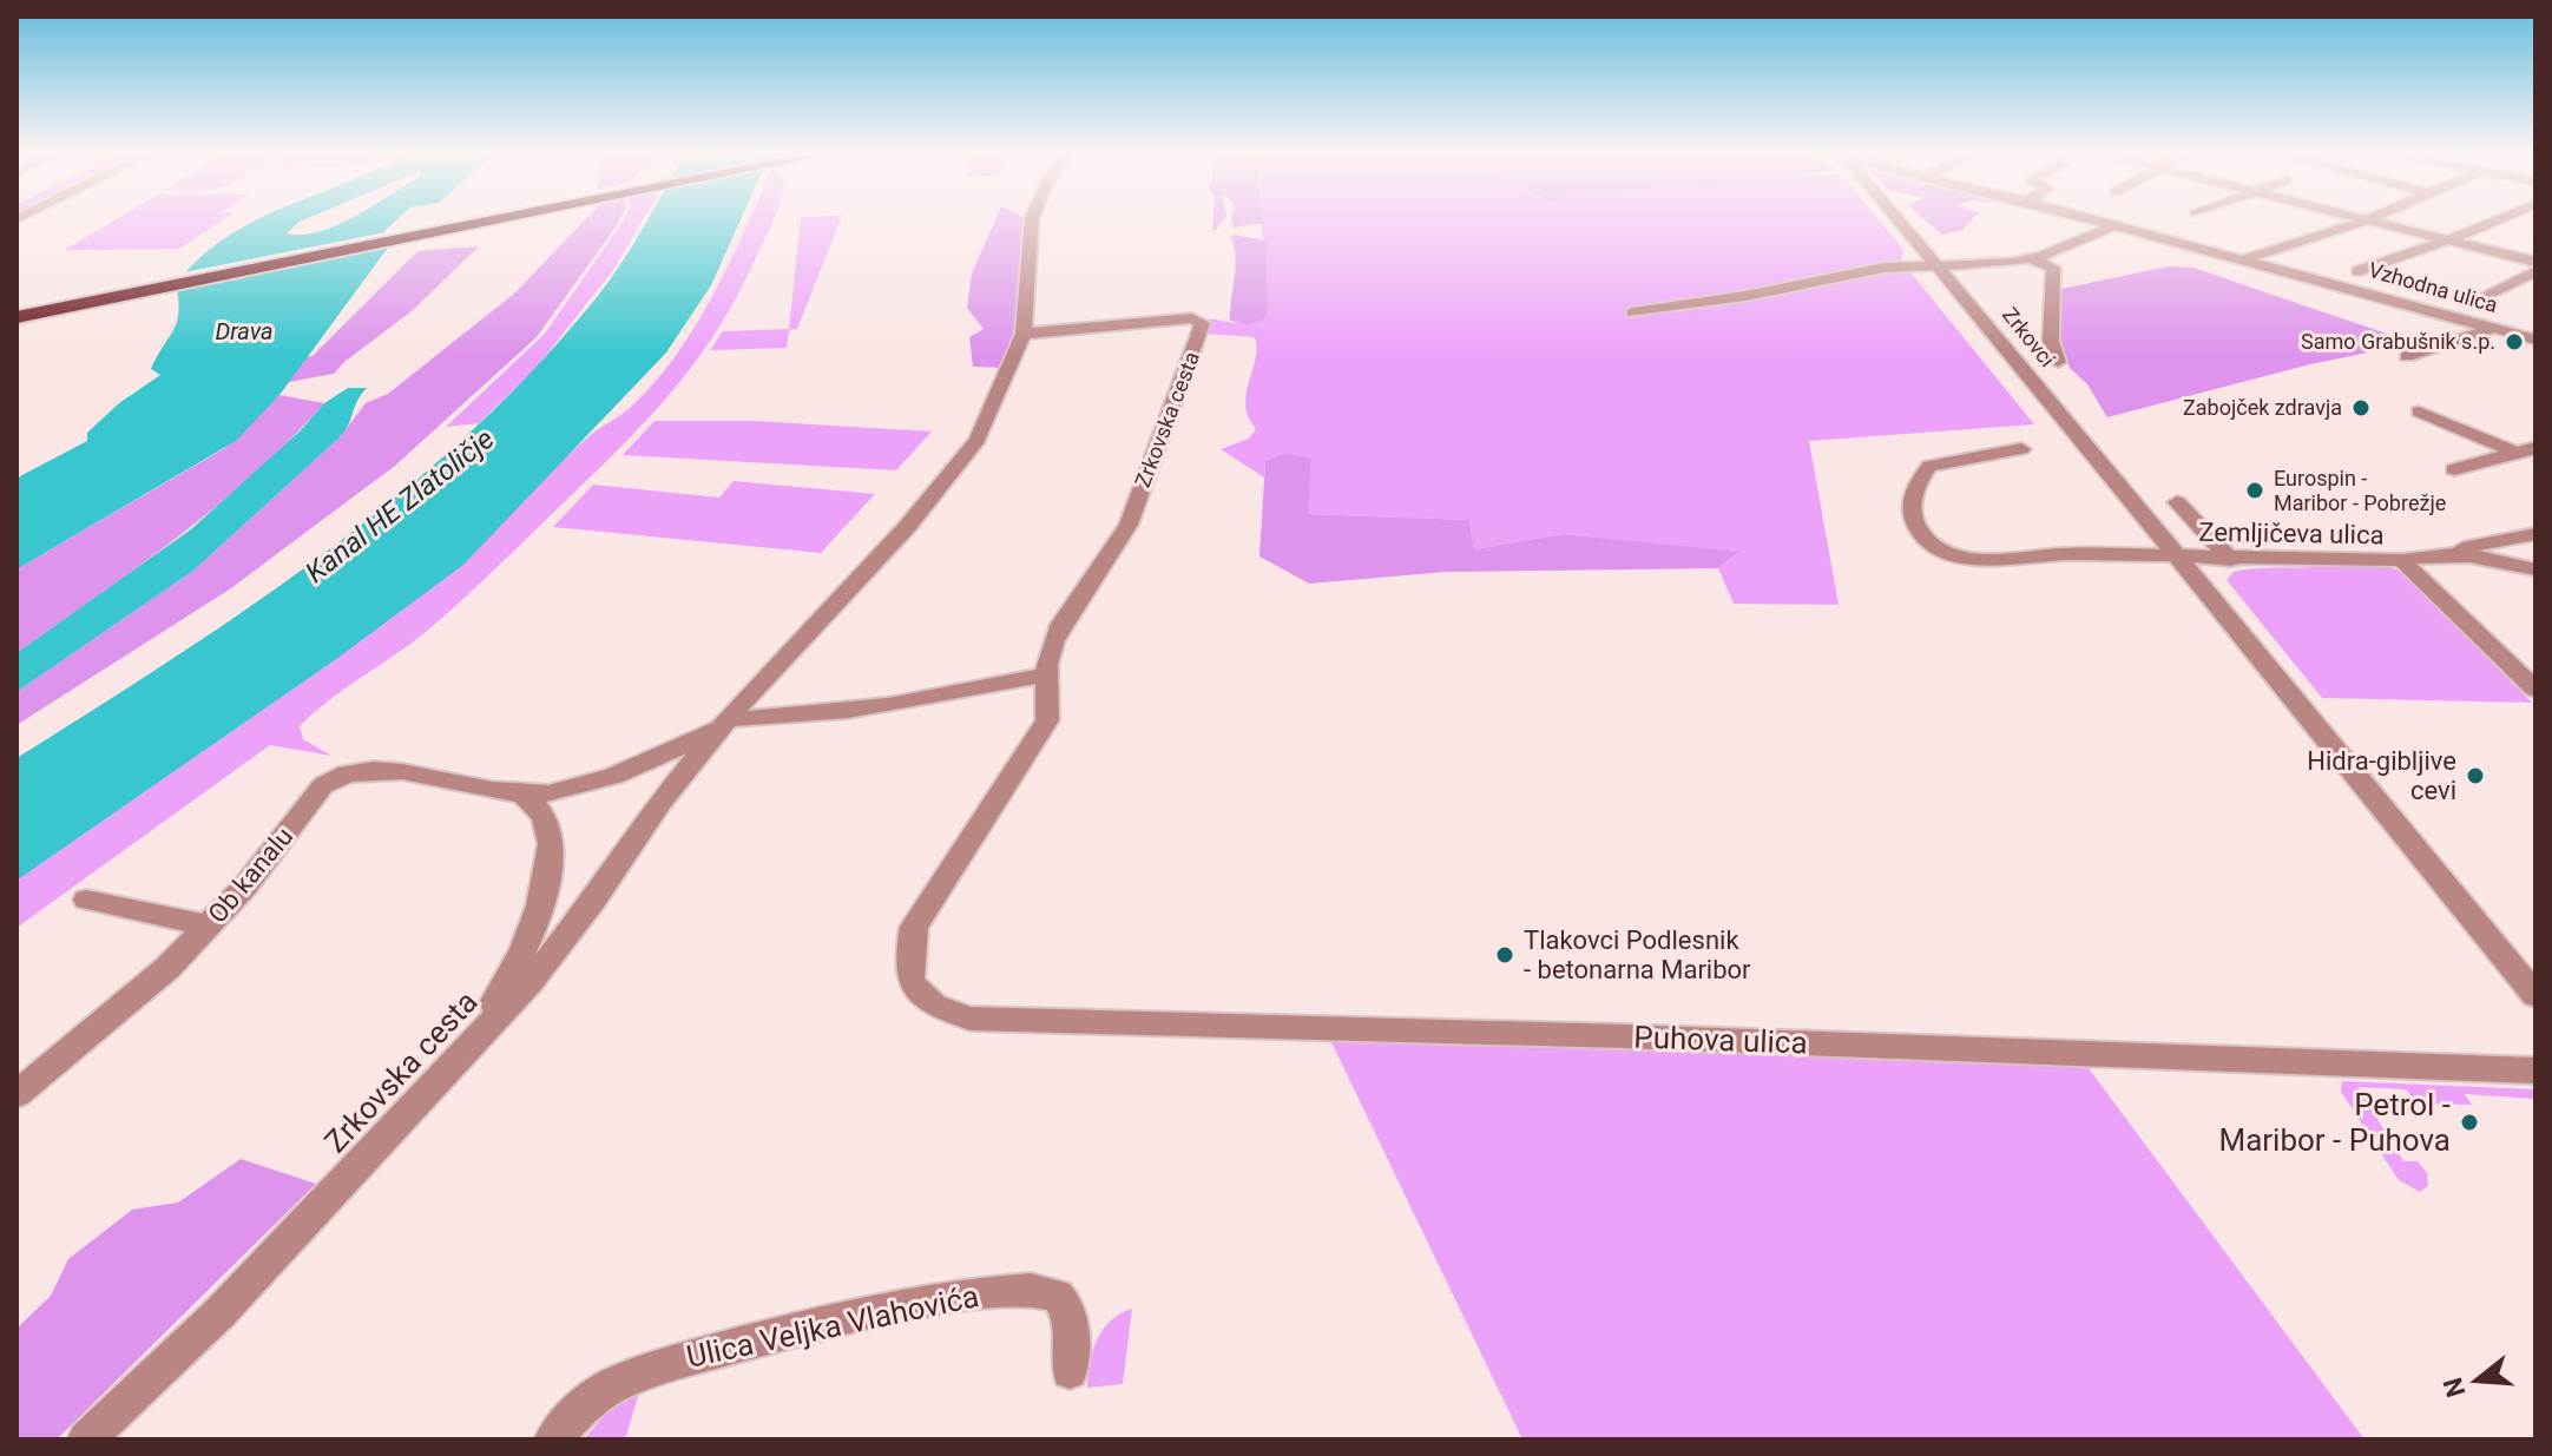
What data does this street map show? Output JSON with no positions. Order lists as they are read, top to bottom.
{
  "streets": {
    "street": [
      "Vzhodna ulica",
      "Zrkovci",
      "Zrkovska cesta",
      "Zemljičeva ulica",
      "Ob kanalu",
      "Puhova ulica",
      "Ulica Veljka Vlahovića"
    ]
  },
  "crossings": [
    ["Zrkovci", "Zemljičeva ulica"],
    ["Zrkovska cesta", "Ob kanalu"],
    ["Zrkovska cesta", "Puhova ulica"]
  ],
  "water": ["Drava", "Kanal HE Zlatoličje"],
  "places": [
    "Samo Grabušnik s.p.",
    "Zabojček zdravja",
    "Eurospin - Maribor - Pobrežje",
    "Hidra-gibljive cevi",
    "Tlakovci Podlesnik - betonarna Maribor",
    "Petrol - Maribor - Puhova"
  ],
  "north": "left"
}
